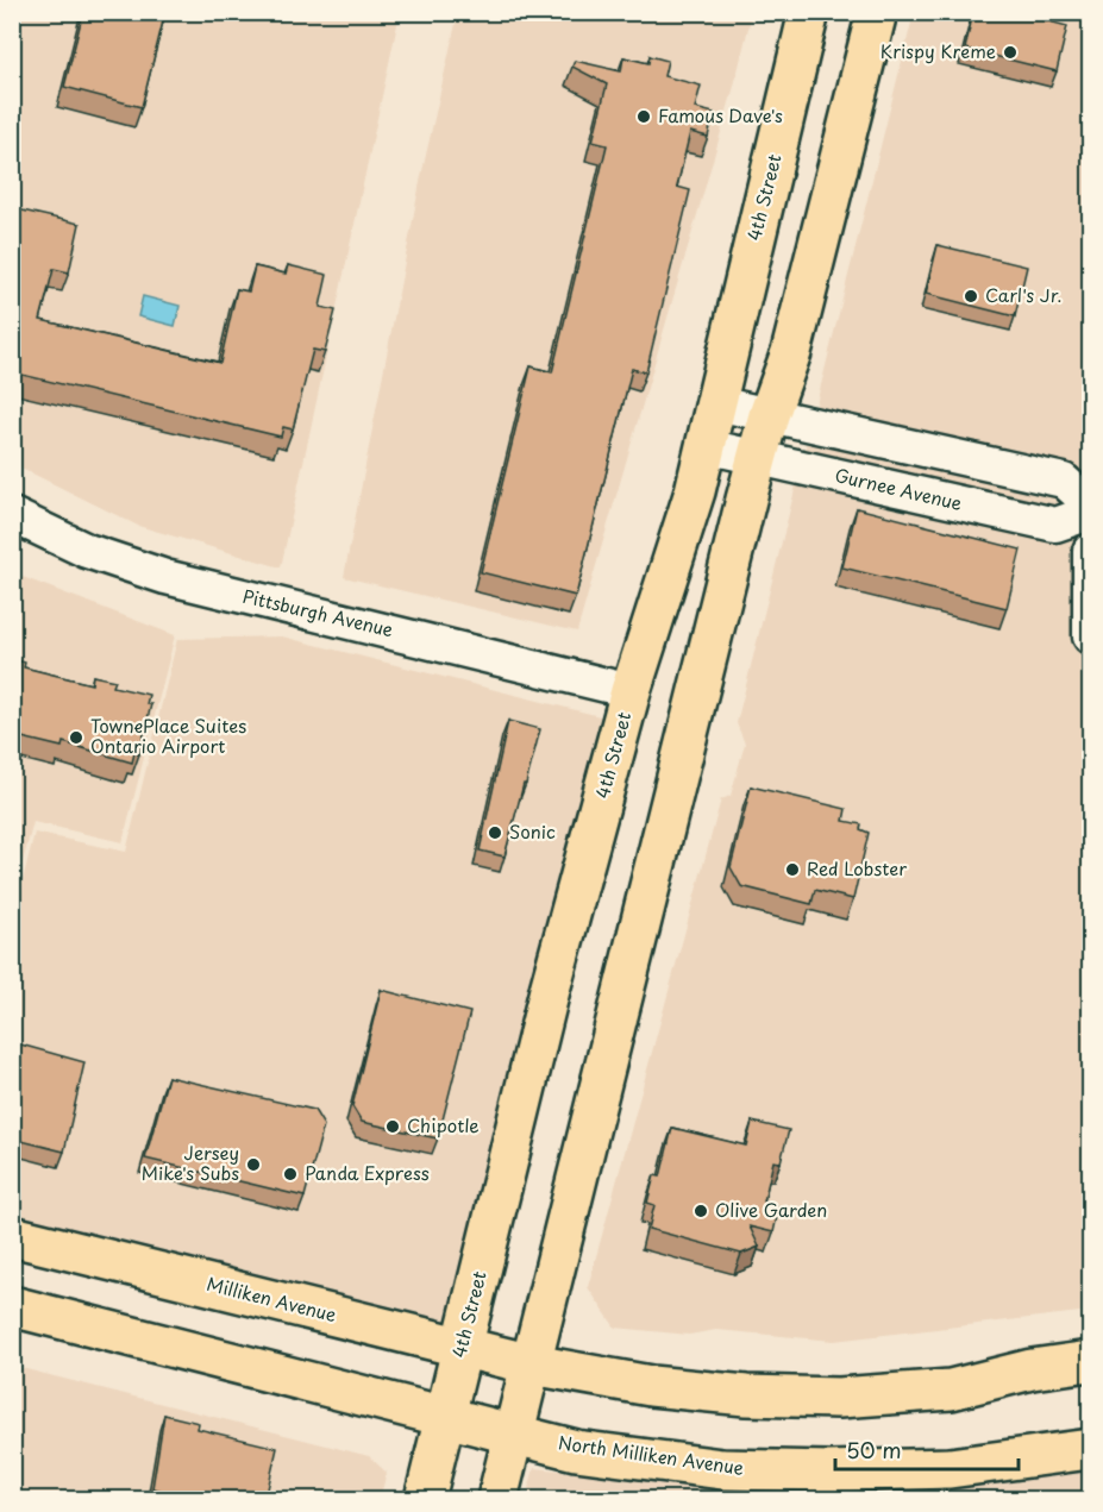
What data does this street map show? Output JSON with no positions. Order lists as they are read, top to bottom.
{
  "streets": {
    "main road": ["4th Street", "Milliken Avenue", "North Milliken Avenue"],
    "street": ["Gurnee Avenue", "Pittsburgh Avenue"]
  },
  "crossings": [
    ["4th Street", "Gurnee Avenue"],
    ["4th Street", "Pittsburgh Avenue"],
    ["4th Street", "Milliken Avenue"]
  ],
  "places": [
    "Krispy Kreme",
    "Famous Dave's",
    "Carl's Jr.",
    "TownePlace Suites Ontario Airport",
    "Sonic",
    "Red Lobster",
    "Chipotle",
    "Jersey Mike's Subs",
    "Panda Express",
    "Olive Garden"
  ],
  "scale_bar": "50 m"
}
